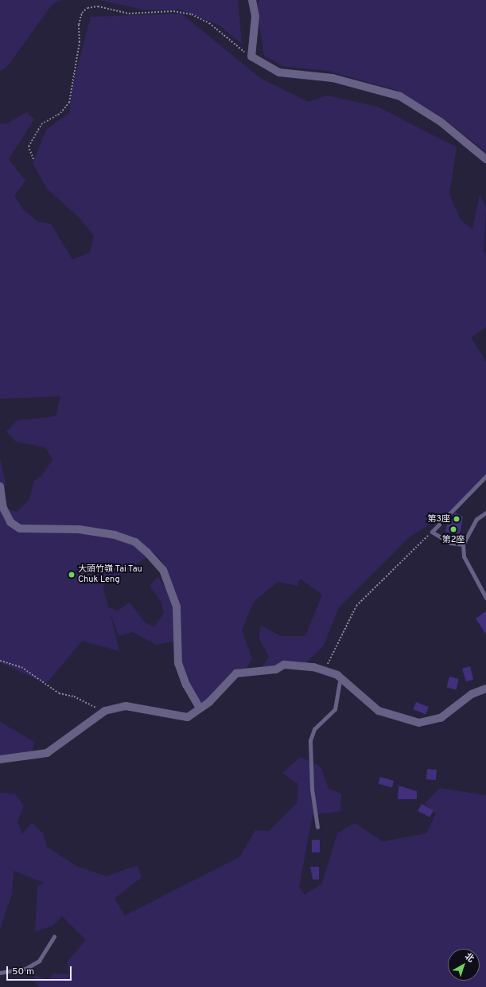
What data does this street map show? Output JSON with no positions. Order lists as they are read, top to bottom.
{
  "places": ["第3座", "第2座", "大頭竹嶺 Tai Tau Chuk Leng"],
  "scale_bar": "50 m",
  "north": "top right"
}
